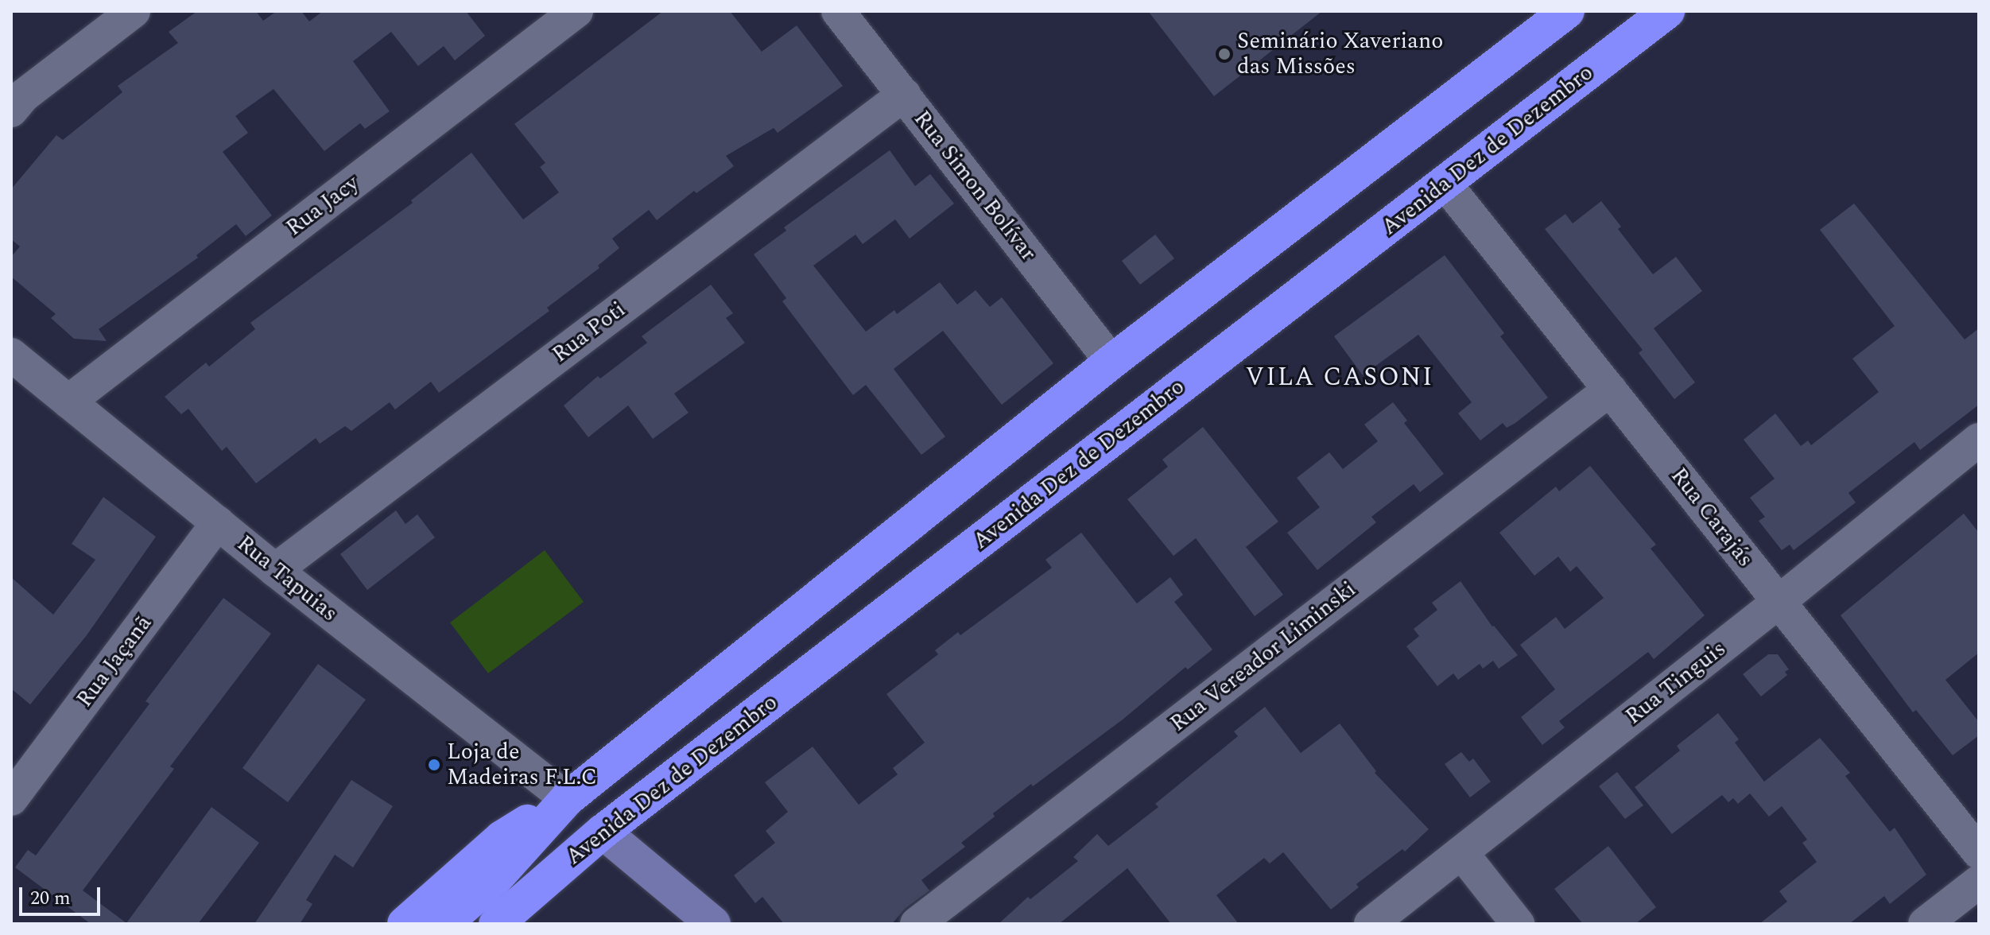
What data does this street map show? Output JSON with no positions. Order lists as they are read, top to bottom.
{
  "streets": {
    "highway": ["Avenida Dez de Dezembro"],
    "street": [
      "Rua Simon Bolívar",
      "Rua Jacy",
      "Rua Poti",
      "Rua Carajás",
      "Rua Tapuias",
      "Rua Vereador Liminski",
      "Rua Jaçanã",
      "Rua Tinguis"
    ]
  },
  "crossings": [
    ["Avenida Dez de Dezembro", "Rua Simon Bolívar"],
    ["Avenida Dez de Dezembro", "Rua Carajás"],
    ["Avenida Dez de Dezembro", "Rua Tapuias"],
    ["Rua Simon Bolívar", "Rua Poti"],
    ["Rua Jacy", "Rua Tapuias"],
    ["Rua Poti", "Rua Tapuias"],
    ["Rua Carajás", "Rua Vereador Liminski"],
    ["Rua Carajás", "Rua Tinguis"],
    ["Rua Tapuias", "Rua Jaçanã"]
  ],
  "districts": ["VILA CASONI"],
  "places": ["Seminário Xaveriano das Missões", "Loja de Madeiras F.L.C"],
  "scale_bar": "20 m"
}
